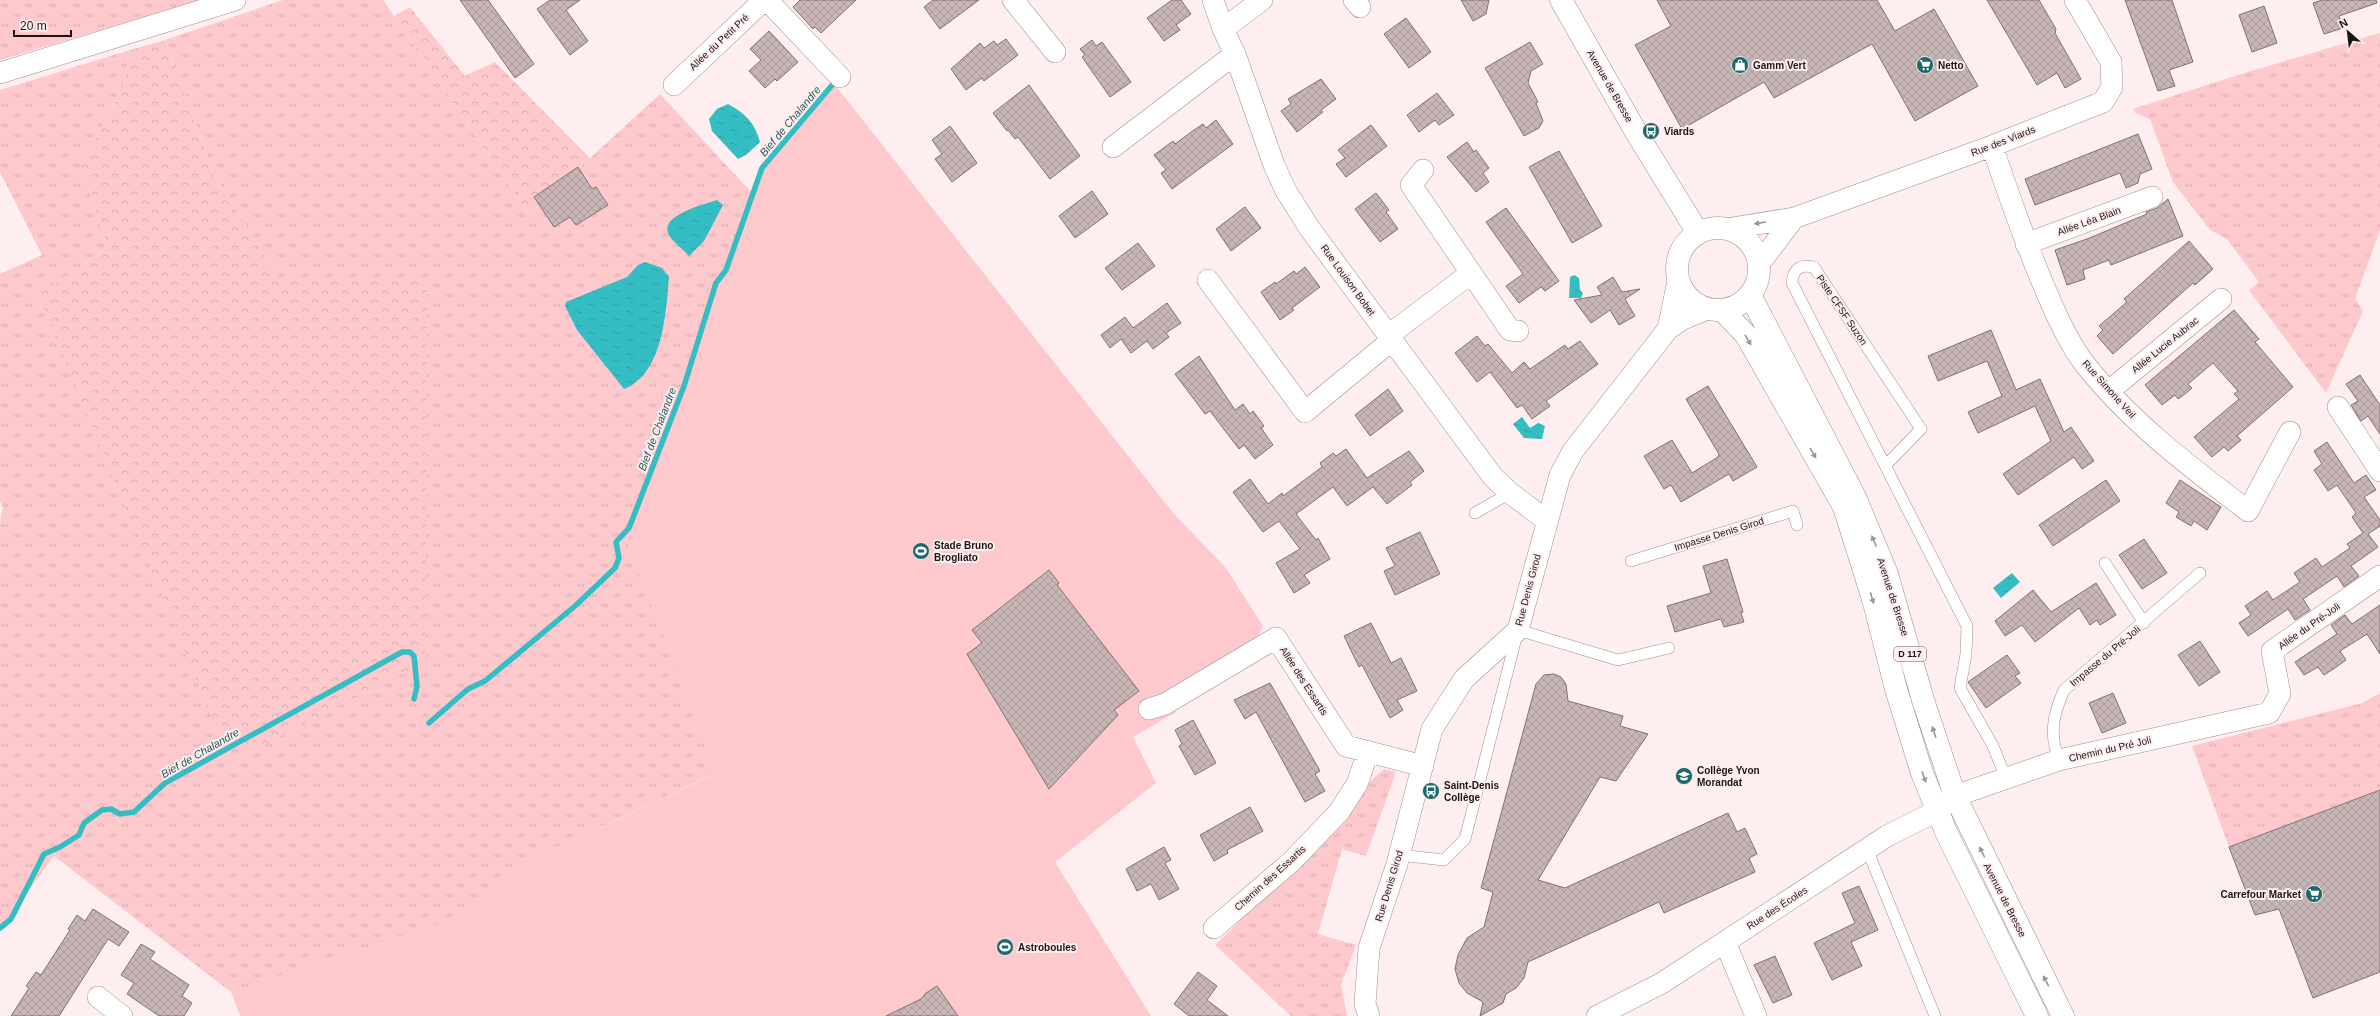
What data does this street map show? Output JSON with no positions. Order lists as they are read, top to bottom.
{
  "streets": {
    "main road": ["Avenue de Bresse", "D 117"],
    "street": [
      "Allée du Petit Pré",
      "Rue des Viards",
      "Allée Léa Blain",
      "Rue Louison Bobet",
      "Allée Lucie Aubrac",
      "Rue Simone Veil",
      "Rue Denis Girod",
      "Allée du Pré-Joli",
      "Allée des Essartis",
      "Chemin du Pré Joli",
      "Chemin des Essartis",
      "Rue des Écoles"
    ],
    "lane": ["Piste CFSF Suzon", "Impasse Denis Girod", "Impasse du Pré-Joli"]
  },
  "crossings": [
    ["Avenue de Bresse", "Rue des Viards"],
    ["Avenue de Bresse", "Rue Denis Girod"],
    ["Avenue de Bresse", "Chemin du Pré Joli"],
    ["Avenue de Bresse", "Rue des Écoles"],
    ["Rue des Viards", "Rue Simone Veil"],
    ["Rue des Viards", "Rue Denis Girod"],
    ["Allée Léa Blain", "Rue Simone Veil"],
    ["Rue Louison Bobet", "Rue Denis Girod"],
    ["Piste CFSF Suzon", "Chemin du Pré Joli"],
    ["Allée Lucie Aubrac", "Rue Simone Veil"],
    ["Allée du Pré-Joli", "Chemin du Pré Joli"],
    ["Impasse du Pré-Joli", "Chemin du Pré Joli"],
    ["Allée des Essartis", "Chemin des Essartis"],
    ["Chemin du Pré Joli", "Rue des Écoles"]
  ],
  "water": ["Bief de Chalandre"],
  "places": {
    "shop": ["Gamm Vert"],
    "supermarket": ["Netto", "Carrefour Market"],
    "bus stop": ["Viards", "Saint-Denis Collège"],
    "sports": ["Stade Bruno Brogliato", "Astroboules"],
    "school or university": ["Collège Yvon Morandat"]
  },
  "scale_bar": "20 m",
  "north": "top left"
}
